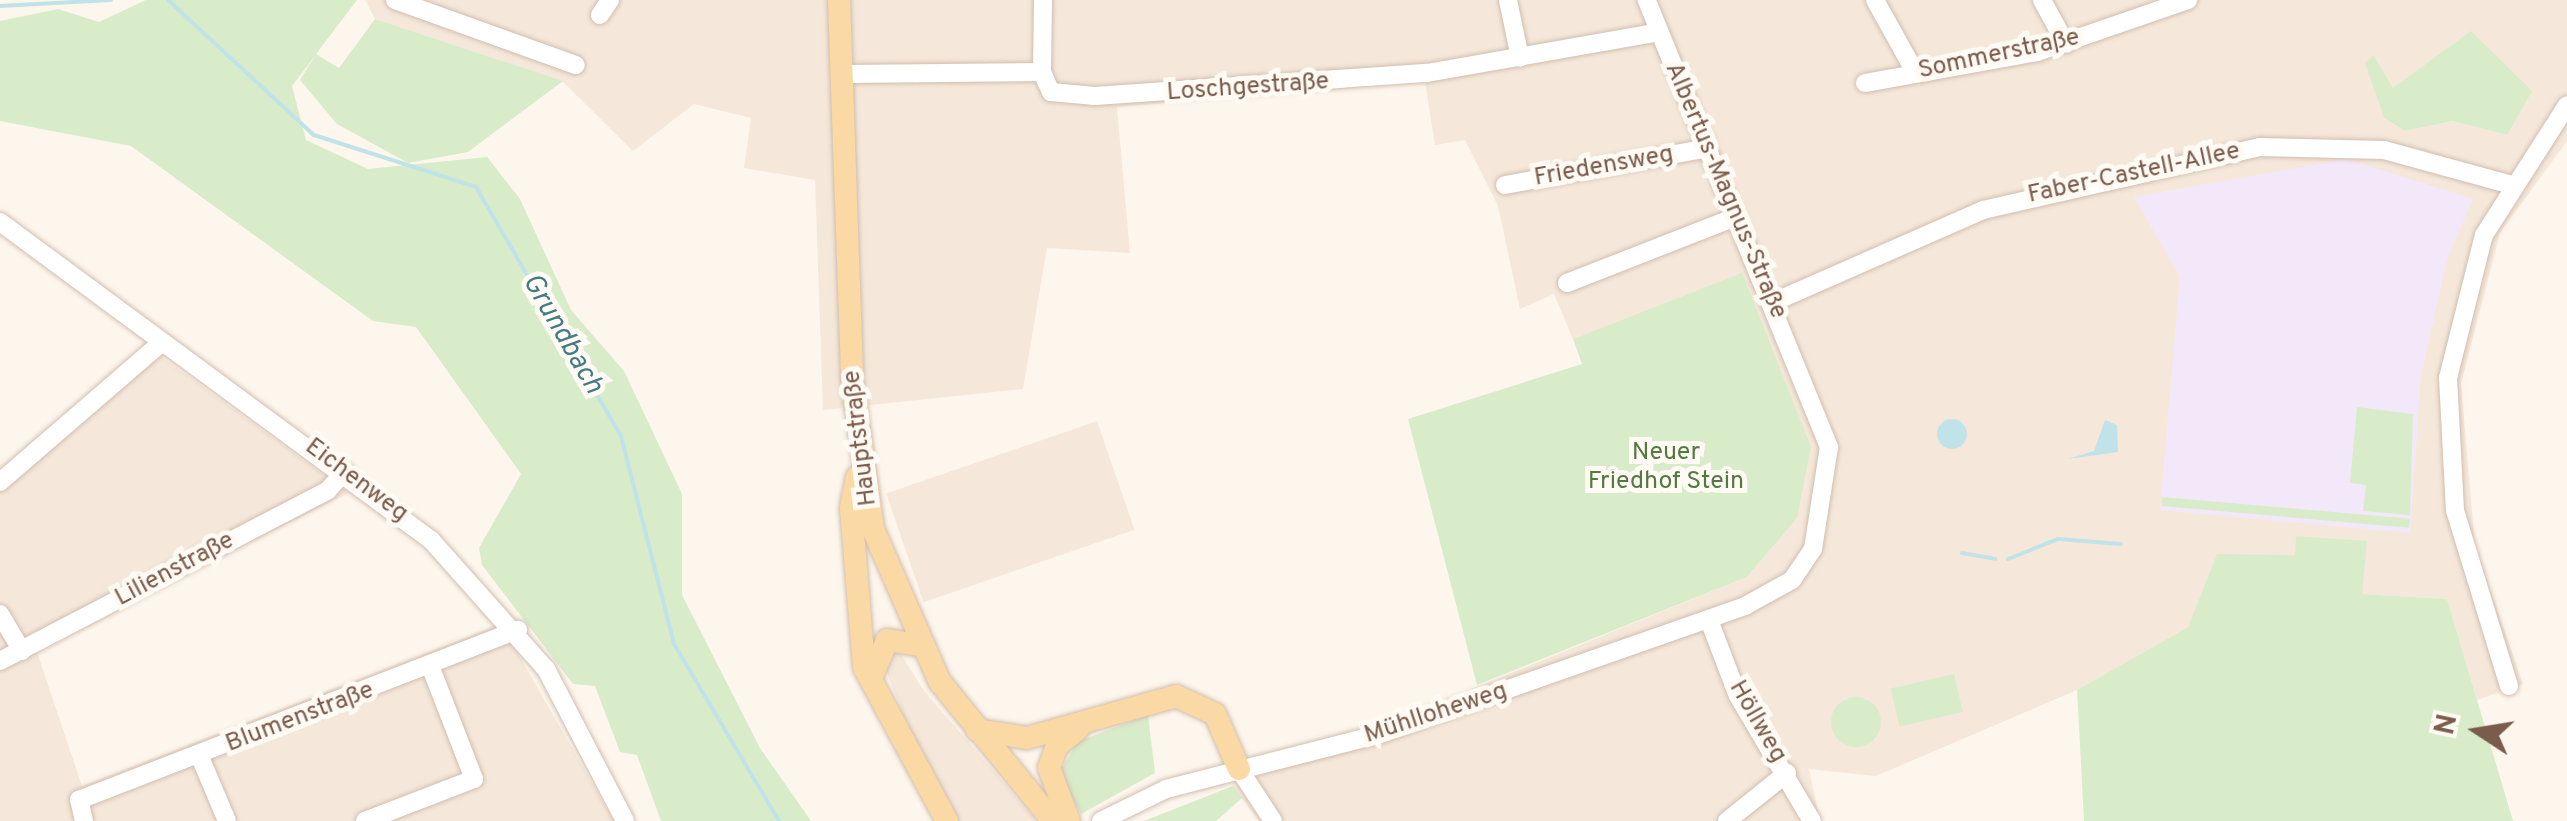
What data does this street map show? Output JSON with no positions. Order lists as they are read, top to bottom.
{
  "streets": {
    "main road": ["Hauptstraße"],
    "street": [
      "Sommerstraße",
      "Loschgestraße",
      "Friedensweg",
      "Faber-Castell-Allee",
      "Albertus-Magnus-Straße",
      "Eichenweg",
      "Lilienstraße",
      "Mühlloheweg",
      "Blumenstraße",
      "Höllweg"
    ]
  },
  "crossings": [
    ["Loschgestraße", "Albertus-Magnus-Straße"],
    ["Friedensweg", "Albertus-Magnus-Straße"],
    ["Faber-Castell-Allee", "Albertus-Magnus-Straße"],
    ["Albertus-Magnus-Straße", "Mühlloheweg"],
    ["Eichenweg", "Lilienstraße"],
    ["Eichenweg", "Blumenstraße"],
    ["Mühlloheweg", "Höllweg"]
  ],
  "water": ["Grundbach"],
  "parks": ["Neuer Friedhof Stein"],
  "north": "left"
}
